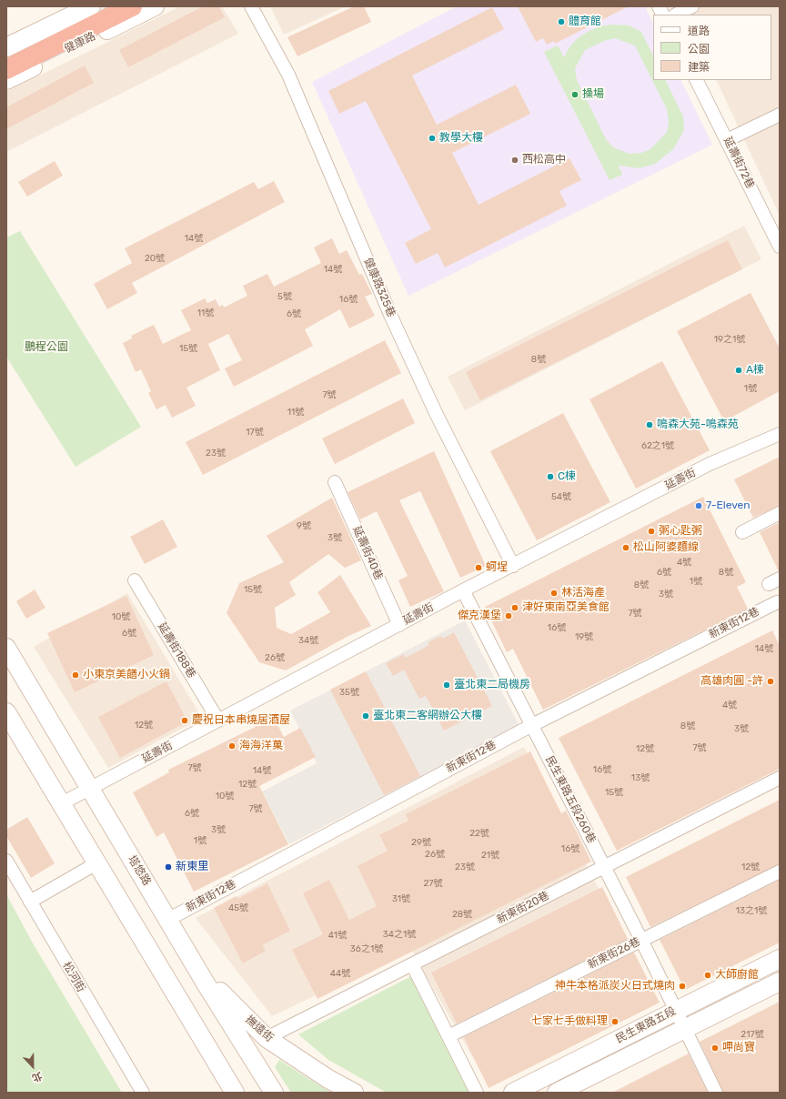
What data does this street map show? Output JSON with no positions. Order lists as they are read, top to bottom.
{
  "streets": {
    "street": [
      "健康路",
      "延壽街72巷",
      "健康路325巷",
      "延壽街",
      "延壽街40巷",
      "新東街12巷",
      "延壽街188巷",
      "民生東路五段260巷",
      "塔悠路",
      "新東街20巷",
      "新東街26巷",
      "松河街",
      "民生東路五段",
      "撫遠街"
    ]
  },
  "crossings": [
    ["健康路325巷", "延壽街"],
    ["延壽街", "延壽街40巷"],
    ["延壽街", "延壽街188巷"],
    ["延壽街", "民生東路五段260巷"],
    ["延壽街", "塔悠路"],
    ["新東街12巷", "民生東路五段260巷"],
    ["新東街12巷", "塔悠路"],
    ["民生東路五段260巷", "新東街20巷"],
    ["民生東路五段260巷", "新東街26巷"],
    ["民生東路五段260巷", "民生東路五段"],
    ["塔悠路", "撫遠街"],
    ["新東街20巷", "撫遠街"]
  ],
  "parks": ["鵬程公園"],
  "places": [
    "體育館",
    "操場",
    "教學大樓",
    "西松高中",
    "A棟",
    "鳴森大苑-鳴森苑",
    "C棟",
    "7-Eleven",
    "粥心匙粥",
    "松山阿婆麵線",
    "蚵埕",
    "林活海產",
    "津好東南亞美食館",
    "傑克漢堡",
    "小東京美饍小火鍋",
    "高雄肉圓 -許",
    "臺北東二局機房",
    "臺北東二客網辦公大樓",
    "慶祝日本串燒居酒屋",
    "海海洋菓",
    "新東里",
    "大師廚館",
    "神牛本格派炭火日式燒肉",
    "七家七手做料理",
    "呷尚寶"
  ],
  "house_numbers": [
    "14號",
    "20號",
    "14號",
    "5號",
    "16號",
    "11號",
    "6號",
    "19之1號",
    "15號",
    "8號",
    "1號",
    "7號",
    "11號",
    "17號",
    "62之1號",
    "23號",
    "54號",
    "9號",
    "3號",
    "4號",
    "6號",
    "8號",
    "1號",
    "8號",
    "15號",
    "3號",
    "7號",
    "10號",
    "16號",
    "6號",
    "19號",
    "34號",
    "14號",
    "26號",
    "35號",
    "4號",
    "12號",
    "8號",
    "3號",
    "7號",
    "12號",
    "7號",
    "16號",
    "14號",
    "13號",
    "12號",
    "15號",
    "10號",
    "7號",
    "6號",
    "3號",
    "22號",
    "1號",
    "29號",
    "16號",
    "26號",
    "21號",
    "23號",
    "12號",
    "27號",
    "31號",
    "45號",
    "13之1號",
    "28號",
    "34之1號",
    "41號",
    "36之1號",
    "44號",
    "217號"
  ],
  "legend": ["道路", "公園", "建築"],
  "north": "bottom"
}
